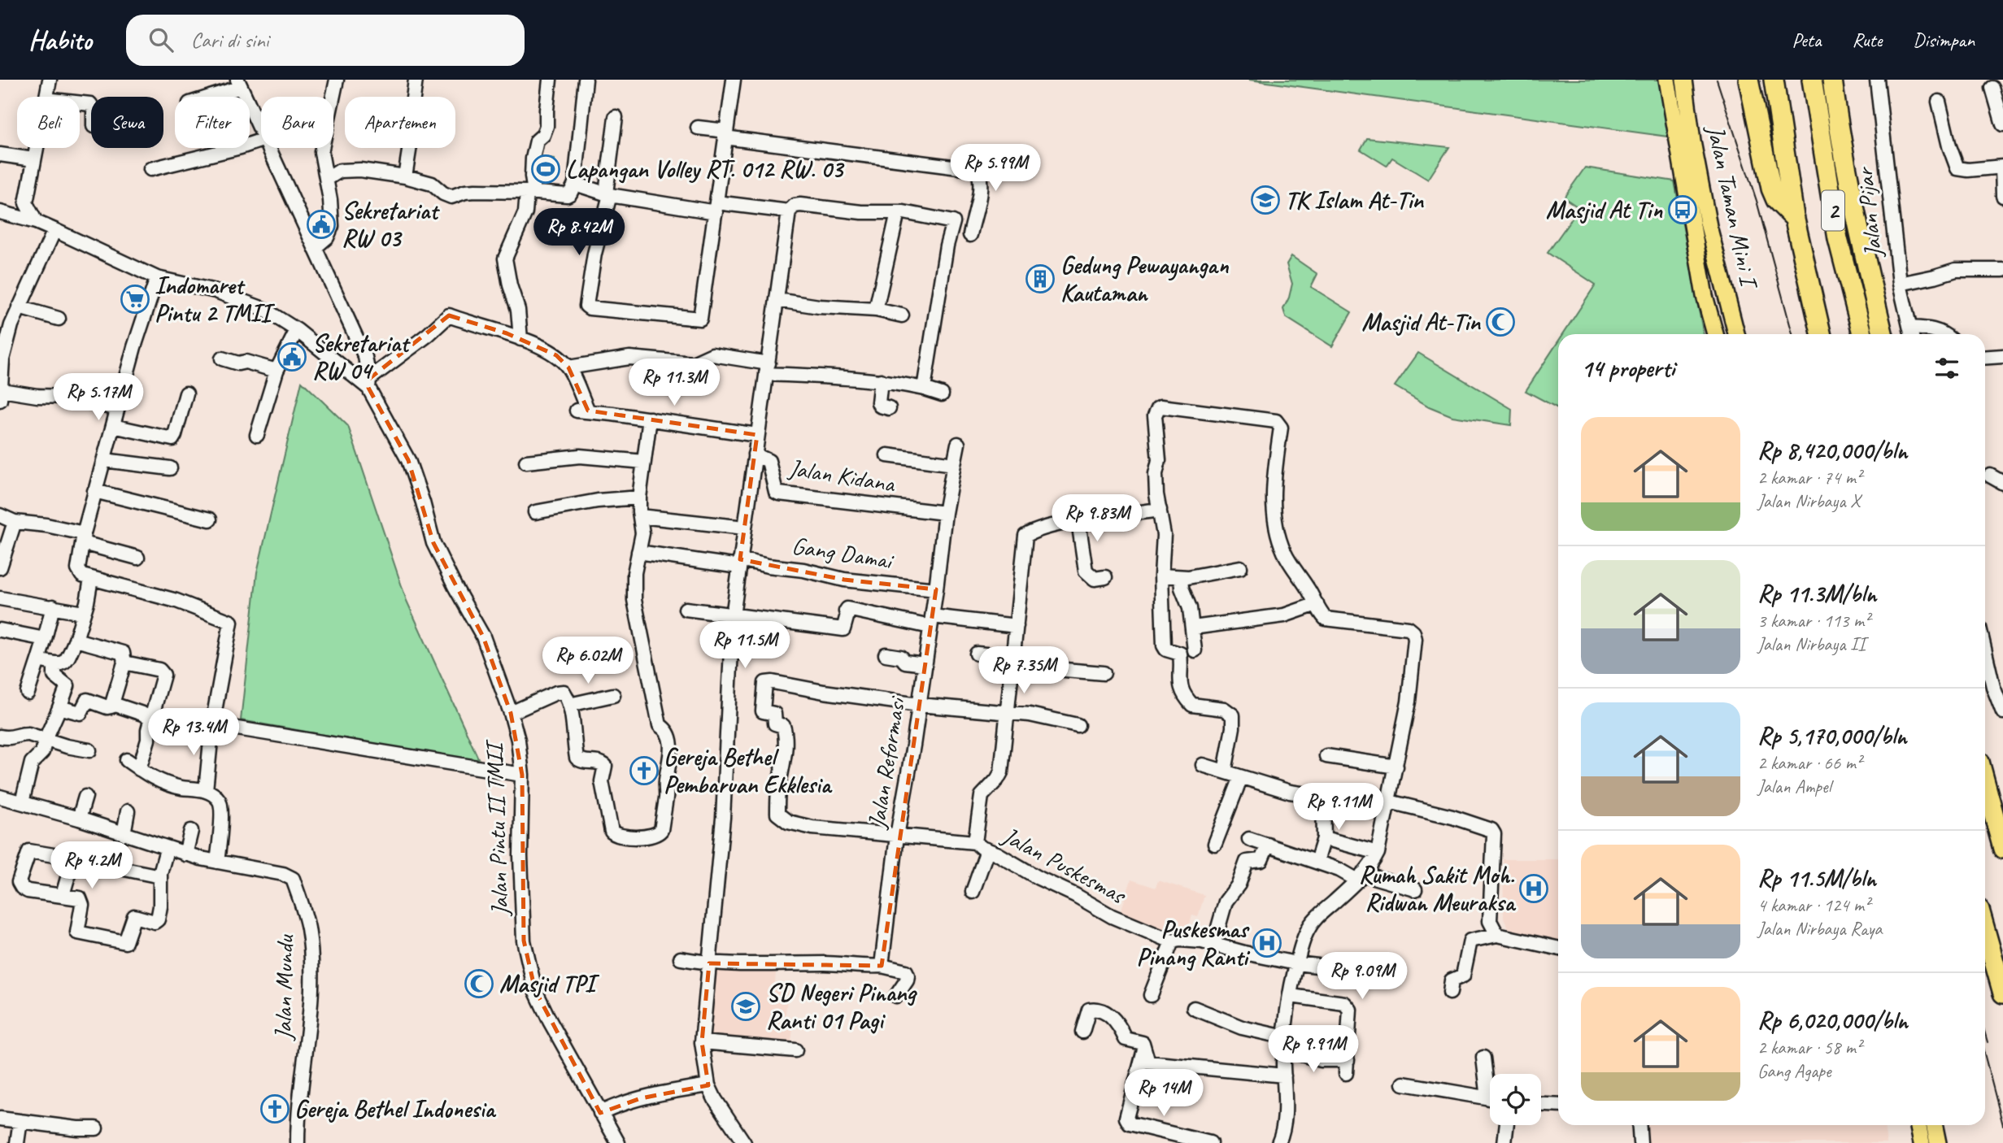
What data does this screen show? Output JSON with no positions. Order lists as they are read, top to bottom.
{
  "streets": {
    "highway": ["2"],
    "main road": ["Jalan Taman Mini I"],
    "street": [
      "Jalan Pijar",
      "Jalan Kidana",
      "Gang Damai",
      "Jalan Reformasi",
      "Jalan Pintu II TMII",
      "Jalan Puskesmas",
      "Jalan Mundu"
    ]
  },
  "crossings": [
    ["Jalan Kidana", "Jalan Reformasi"],
    ["Gang Damai", "Jalan Reformasi"]
  ],
  "places": {
    "sports": ["Lapangan Volley RT. 012 RW. 03"],
    "school or university": ["TK Islam At-Tin", "SD Negeri Pinang Ranti 01 Pagi"],
    "bus stop": ["Masjid At Tin"],
    "public building": ["Sekretariat RW 03", "Sekretariat RW 04"],
    "building": ["Gedung Pewayangan Kautaman"],
    "supermarket": ["Indomaret Pintu 2 TMII"],
    "mosque": ["Masjid At-Tin", "Masjid TPI"],
    "church": ["Gereja Bethel Pembaruan Ekklesia", "Gereja Bethel Indonesia"],
    "hospital": ["Rumah Sakit Moh. Ridwan Meuraksa", "Puskesmas Pinang Ranti"]
  },
  "page": {
    "header": "Habito",
    "search": "Cari di sini",
    "nav": ["Peta", "Rute", "Disimpan"],
    "chip": [
      "Beli",
      "Sewa",
      "Filter",
      "Baru",
      "Apartemen"
    ],
    "price": [
      "Rp 5.99M",
      "Rp 8.42M",
      "Rp 11.3M",
      "Rp 5.17M",
      "Rp 9.83M",
      "Rp 11.5M",
      "Rp 6.02M",
      "Rp 7.35M",
      "Rp 13.4M",
      "Rp 9.11M",
      "Rp 4.2M",
      "Rp 9.09M",
      "Rp 9.91M",
      "Rp 14M"
    ],
    "heading": "14 properti",
    "list": [
      {
        "name": "Rp 8,420,000/bln",
        "note": "2 kamar · 74 m² · Jalan Nirbaya X"
      },
      {
        "name": "Rp 11.3M/bln",
        "note": "3 kamar · 113 m² · Jalan Nirbaya II"
      },
      {
        "name": "Rp 5,170,000/bln",
        "note": "2 kamar · 66 m² · Jalan Ampel"
      },
      {
        "name": "Rp 11.5M/bln",
        "note": "4 kamar · 124 m² · Jalan Nirbaya Raya"
      },
      {
        "name": "Rp 6,020,000/bln",
        "note": "2 kamar · 58 m² · Gang Agape"
      }
    ]
  }
}
